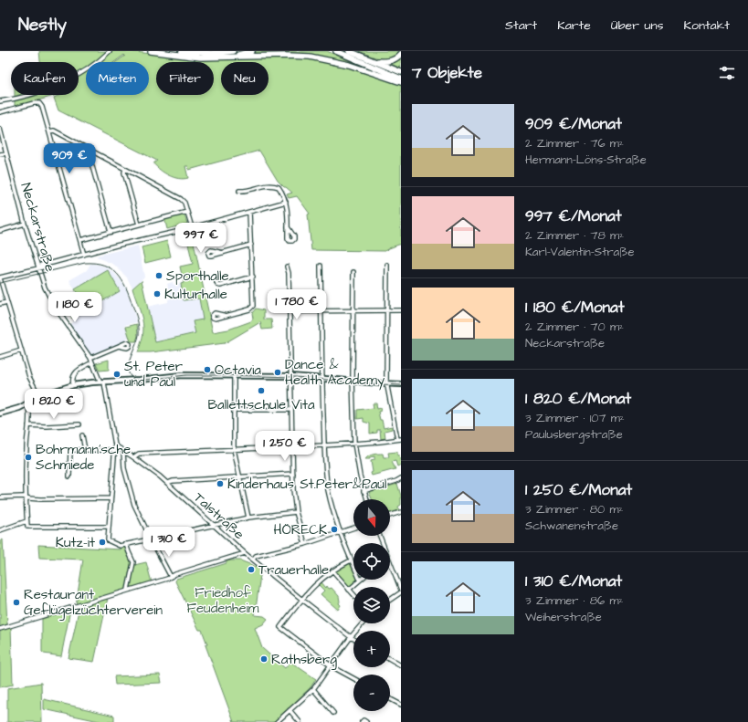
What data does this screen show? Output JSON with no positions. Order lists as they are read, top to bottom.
{
  "streets": {
    "street": ["Neckarstraße", "Talstraße"]
  },
  "parks": ["Friedhof Feudenheim"],
  "places": [
    "Sporthalle",
    "Kulturhalle",
    "Octavia",
    "Dance & Health Academy",
    "St. Peter und Paul",
    "Ballettschule Vita",
    "Bohrmann'sche Schmiede",
    "Kinderhaus St.Peter&Paul",
    "HÖRECK",
    "Kutz-it",
    "Trauerhalle",
    "Restaurant Geflügelzüchterverein",
    "Rathsberg"
  ],
  "north": "bottom",
  "page": {
    "header": "Nestly",
    "nav": [
      "Start",
      "Karte",
      "Über uns",
      "Kontakt"
    ],
    "heading": "7 Objekte",
    "chip": [
      "Kaufen",
      "Mieten",
      "Filter",
      "Neu"
    ],
    "list": [
      {
        "name": "909 €/Monat",
        "note": "2 Zimmer · 76 m² · Hermann-Löns-Straße"
      },
      {
        "name": "997 €/Monat",
        "note": "2 Zimmer · 78 m² · Karl-Valentin-Straße"
      },
      {
        "name": "1 180 €/Monat",
        "note": "2 Zimmer · 70 m² · Neckarstraße"
      },
      {
        "name": "1 820 €/Monat",
        "note": "3 Zimmer · 107 m² · Paulusbergstraße"
      },
      {
        "name": "1 250 €/Monat",
        "note": "3 Zimmer · 80 m² · Schwanenstraße"
      },
      {
        "name": "1 310 €/Monat",
        "note": "3 Zimmer · 86 m² · Weiherstraße"
      }
    ],
    "price": [
      "909 €",
      "997 €",
      "1 780 €",
      "1 180 €",
      "1 820 €",
      "1 250 €",
      "1 310 €"
    ],
    "map_buttons": ["+", "−"]
  }
}
